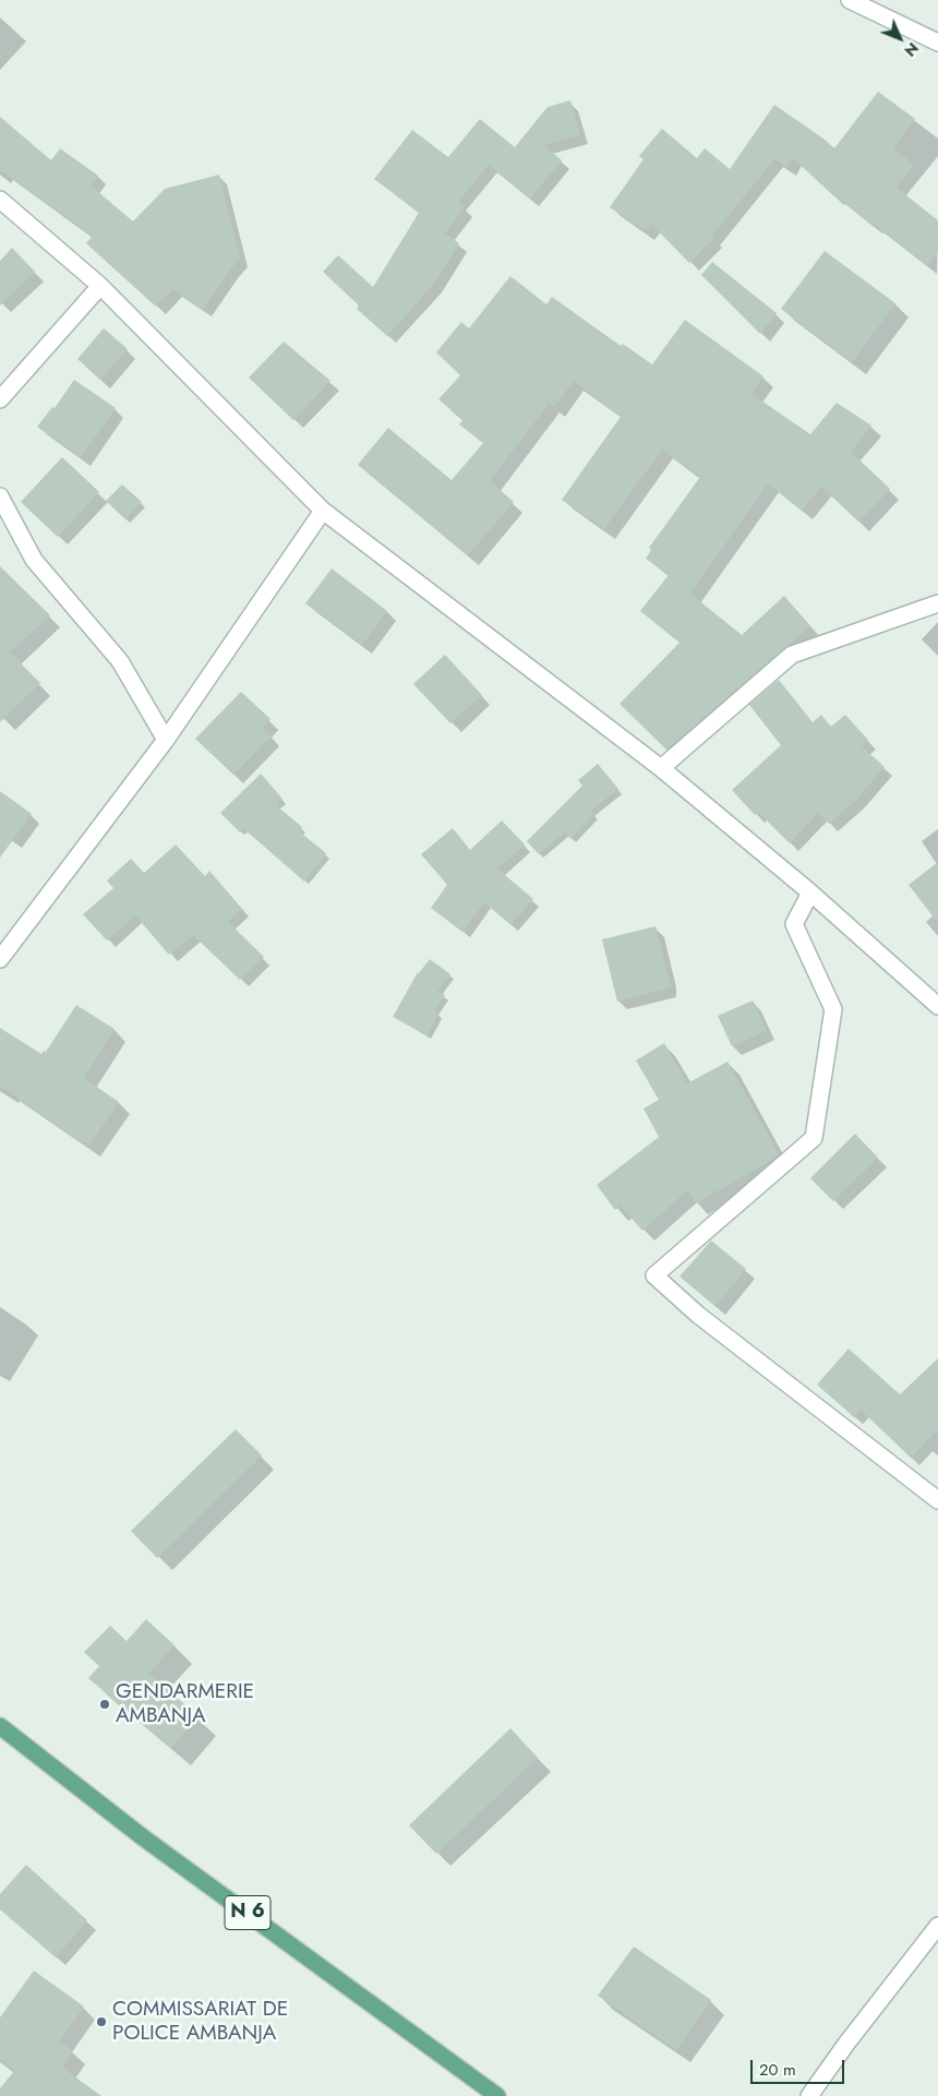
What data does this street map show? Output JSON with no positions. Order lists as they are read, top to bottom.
{
  "streets": {
    "main road": ["N 6"]
  },
  "places": ["GENDARMERIE AMBANJA", "COMMISSARIAT DE POLICE AMBANJA"],
  "scale_bar": "20 m",
  "north": "bottom right"
}
